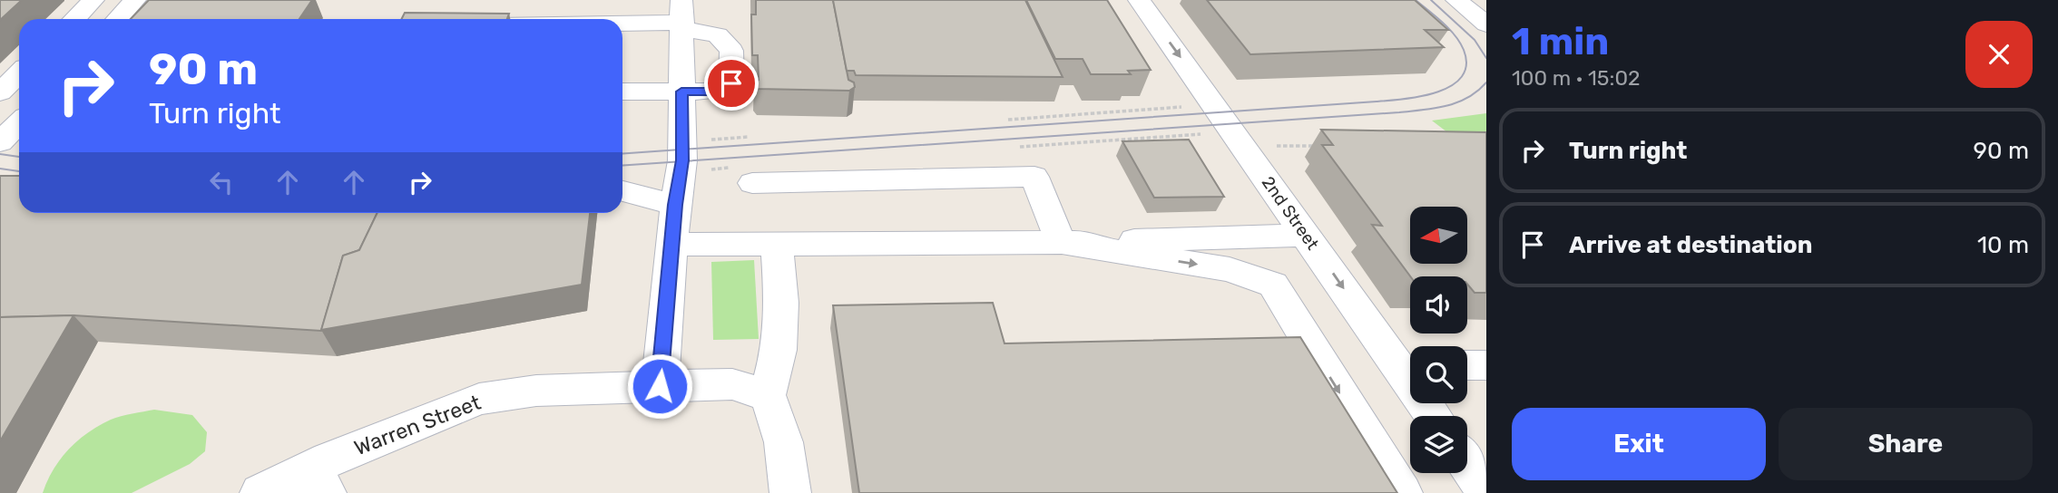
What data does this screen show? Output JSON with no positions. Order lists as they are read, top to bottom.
{
  "streets": {
    "street": ["2nd Street", "Warren Street"]
  },
  "one_way": ["2nd Street"],
  "north": "left",
  "page": {
    "heading": ["1 min", "100 m · 15:02"],
    "turn": ["90 m", "Turn right"],
    "list": [
      {
        "name": "Turn right",
        "value": "90 m"
      },
      {
        "name": "Arrive at destination",
        "value": "10 m"
      }
    ],
    "buttons": ["Exit", "Share"]
  }
}
